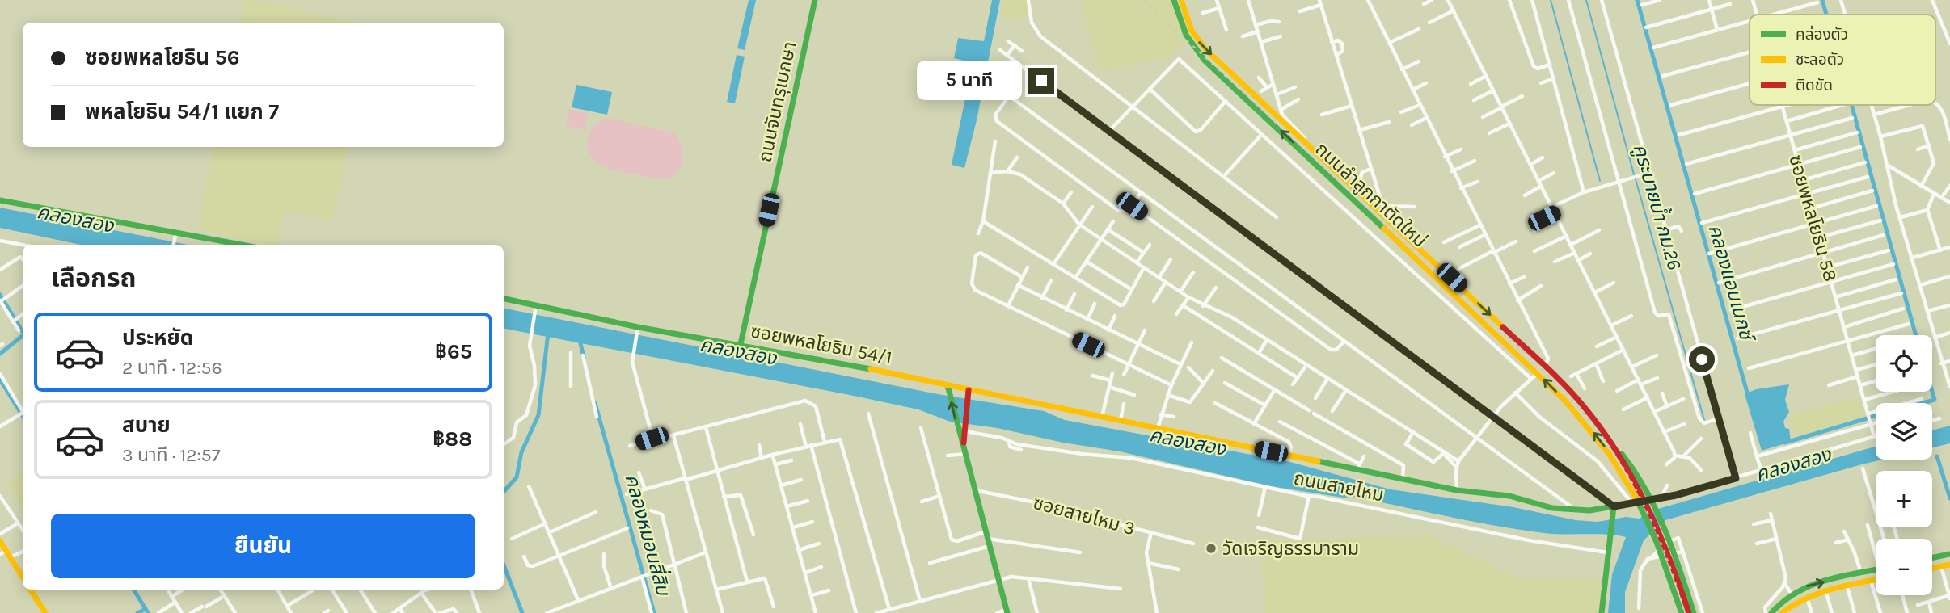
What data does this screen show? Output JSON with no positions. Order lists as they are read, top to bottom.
{
  "streets": {
    "main road": ["ถนนจันทรุเบกษา", "ถนนลำลูกกาตัดใหม่", "ซอยพหลโยธิน 54/1"],
    "street": ["ซอยพหลโยธิน 58", "ถนนสายไหม", "ซอยสายไหม 3"]
  },
  "crossings": [
    ["ถนนจันทรุเบกษา", "ซอยพหลโยธิน 54/1"]
  ],
  "water": [
    "คูระบายน้ำ กม.26",
    "คลองสอง",
    "คลองแอนเนกซ์",
    "คลองหมอนสี่สิบ"
  ],
  "places": ["วัดเจริญธรรมาราม"],
  "legend": ["คล่องตัว", "ชะลอตัว", "ติดขัด"],
  "page": {
    "banner": ["ซอยพหลโยธิน 56", "พหลโยธิน 54/1 แยก 7"],
    "bubble": "5 นาที",
    "heading": "เลือกรถ",
    "list": [
      {
        "name": "ประหยัด",
        "note": "2 นาที · 12:56",
        "value": "฿65"
      },
      {
        "name": "สบาย",
        "note": "3 นาที · 12:57",
        "value": "฿88"
      }
    ],
    "map_buttons": ["+", "−"],
    "buttons": "ยืนยัน"
  }
}
